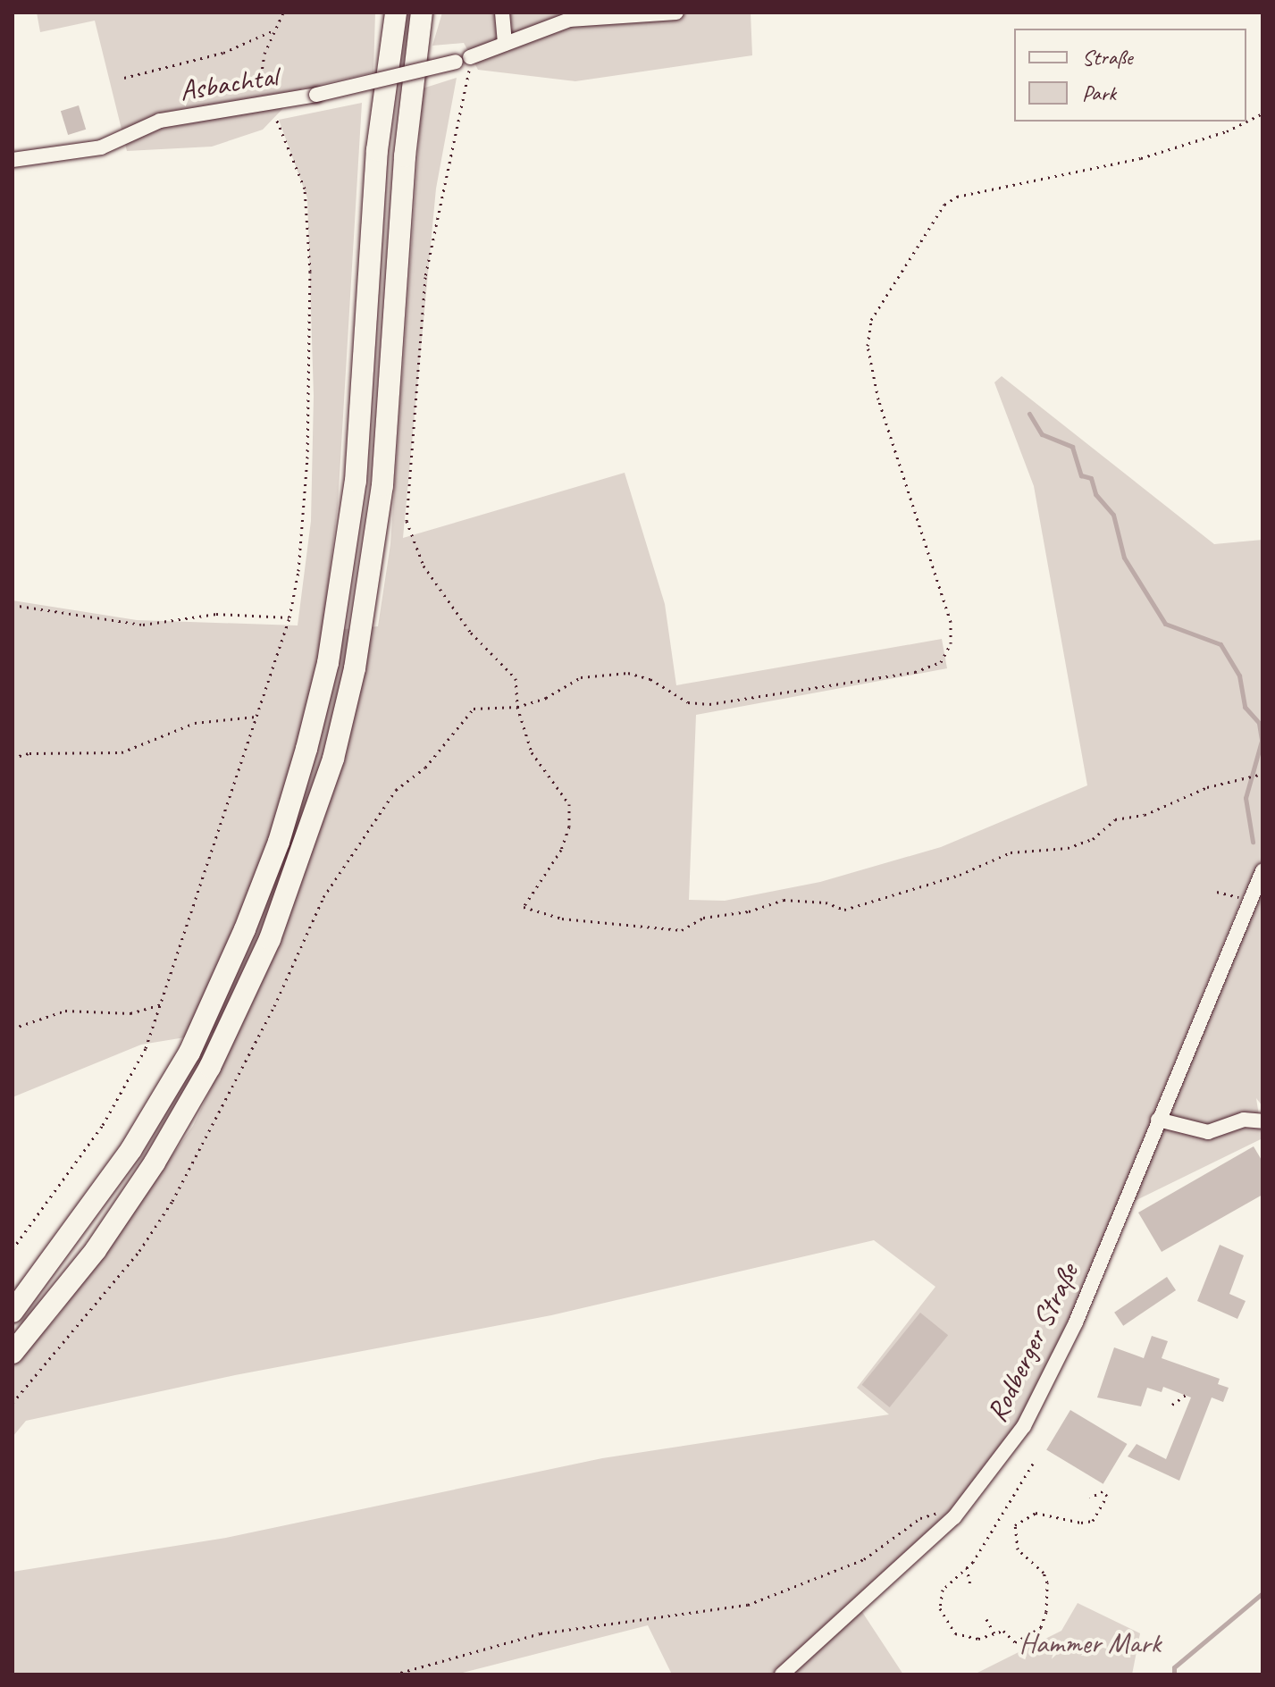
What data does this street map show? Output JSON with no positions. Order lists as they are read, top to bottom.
{
  "streets": {
    "street": ["Asbachtal", "Rodberger Straße"]
  },
  "parks": ["Hammer Mark"],
  "legend": ["Straße", "Park"]
}
